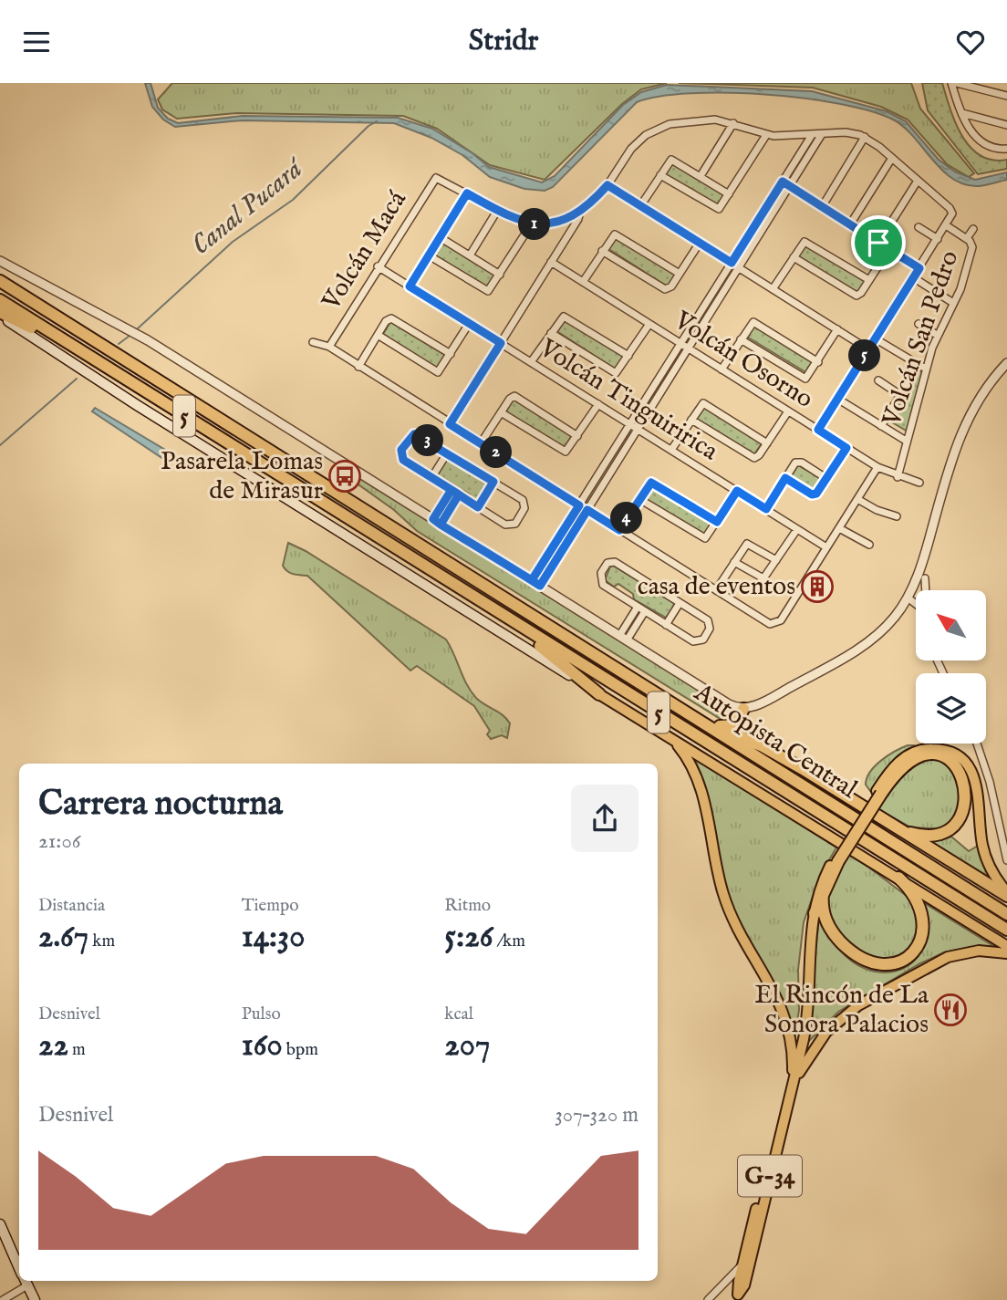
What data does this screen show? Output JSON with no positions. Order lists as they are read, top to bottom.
{
  "streets": {
    "highway": ["5", "Autopista Central"],
    "main road": ["G-34"],
    "street": [
      "Volcán Macá",
      "Volcán San Pedro",
      "Volcán Osorno",
      "Volcán Tinguiririca"
    ]
  },
  "crossings": [
    ["Volcán Macá", "Volcán Tinguiririca"],
    ["Volcán San Pedro", "Volcán Osorno"]
  ],
  "water": ["Canal Pucará"],
  "places": {
    "bus stop": ["Pasarela Lomas de Mirasur"],
    "building": ["casa de eventos"],
    "restaurant": ["El Rincón de La Sonora Palacios"]
  },
  "north": "top left",
  "page": {
    "header": "Stridr",
    "pins": [
      "1",
      "5",
      "3",
      "2",
      "4"
    ],
    "heading": ["Carrera nocturna", "21:06"],
    "stats": [
      ["Distancia", "2.67 km"],
      ["Tiempo", "14:30"],
      ["Ritmo", "5:26 /km"],
      ["Desnivel", "22 m"],
      ["Pulso", "160 bpm"],
      ["kcal", "207"]
    ],
    "chart": ["Desnivel", "307–320 m"]
  }
}
